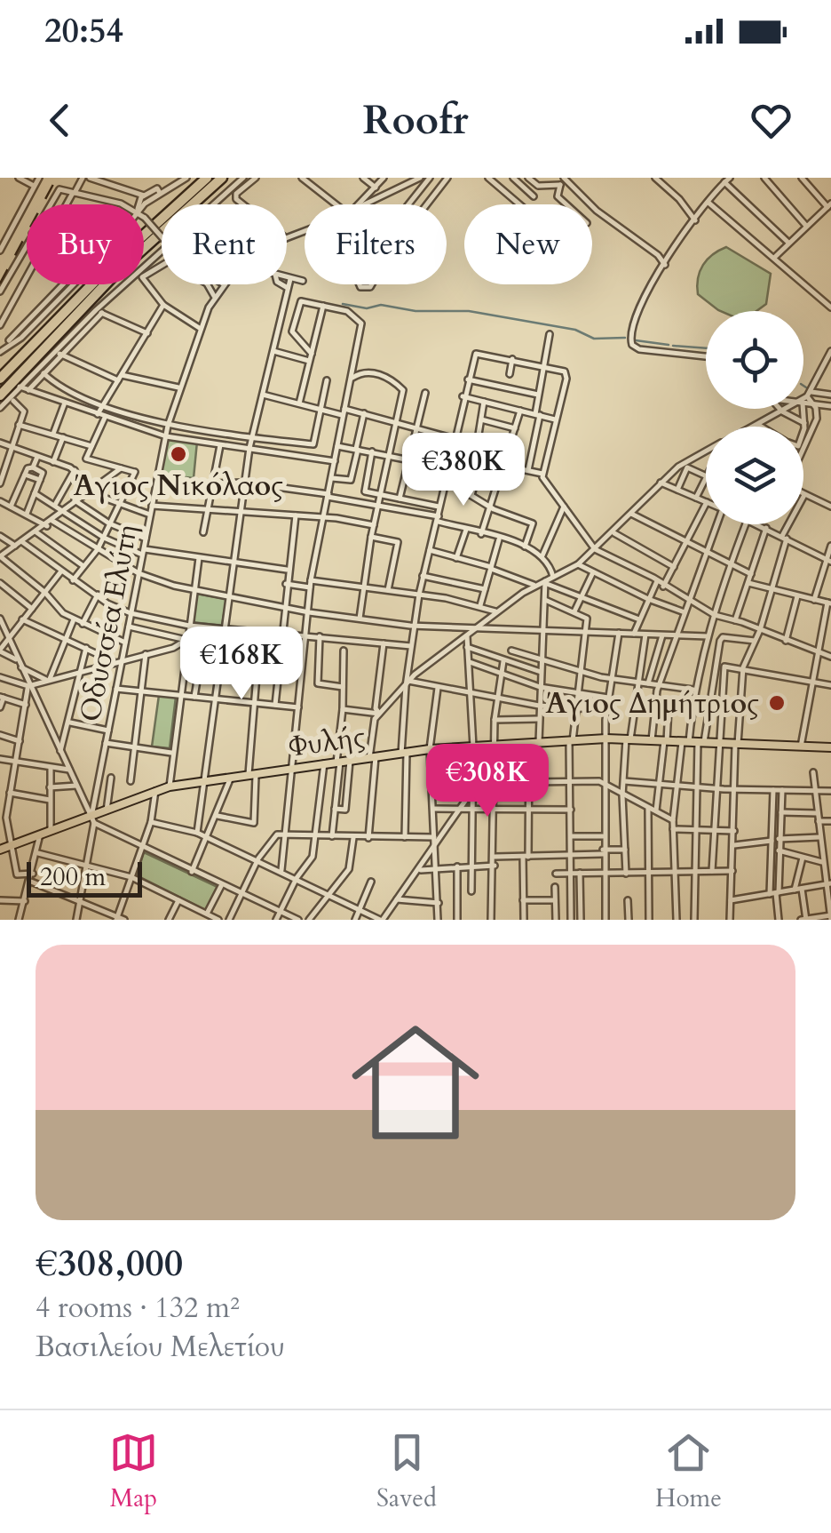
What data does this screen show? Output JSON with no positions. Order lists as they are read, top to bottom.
{
  "streets": {
    "main road": ["Φυλής"],
    "street": ["Οδυσσέα Ελύτη"]
  },
  "crossings": [
    ["Οδυσσέα Ελύτη", "Φυλής"]
  ],
  "places": ["Άγιος Νικόλαος", "Άγιος Δημήτριος"],
  "scale_bar": "200 m",
  "page": {
    "status": "20:54",
    "header": "Roofr",
    "chip": [
      "Buy",
      "Rent",
      "Filters",
      "New"
    ],
    "price": ["€380K", "€168K", "€308K"],
    "scale": "200 m",
    "list": [
      {
        "name": "€308,000",
        "note": "4 rooms · 132 m² · Βασιλείου Μελετίου"
      }
    ],
    "tabs": ["Map", "Saved", "Home"]
  }
}
